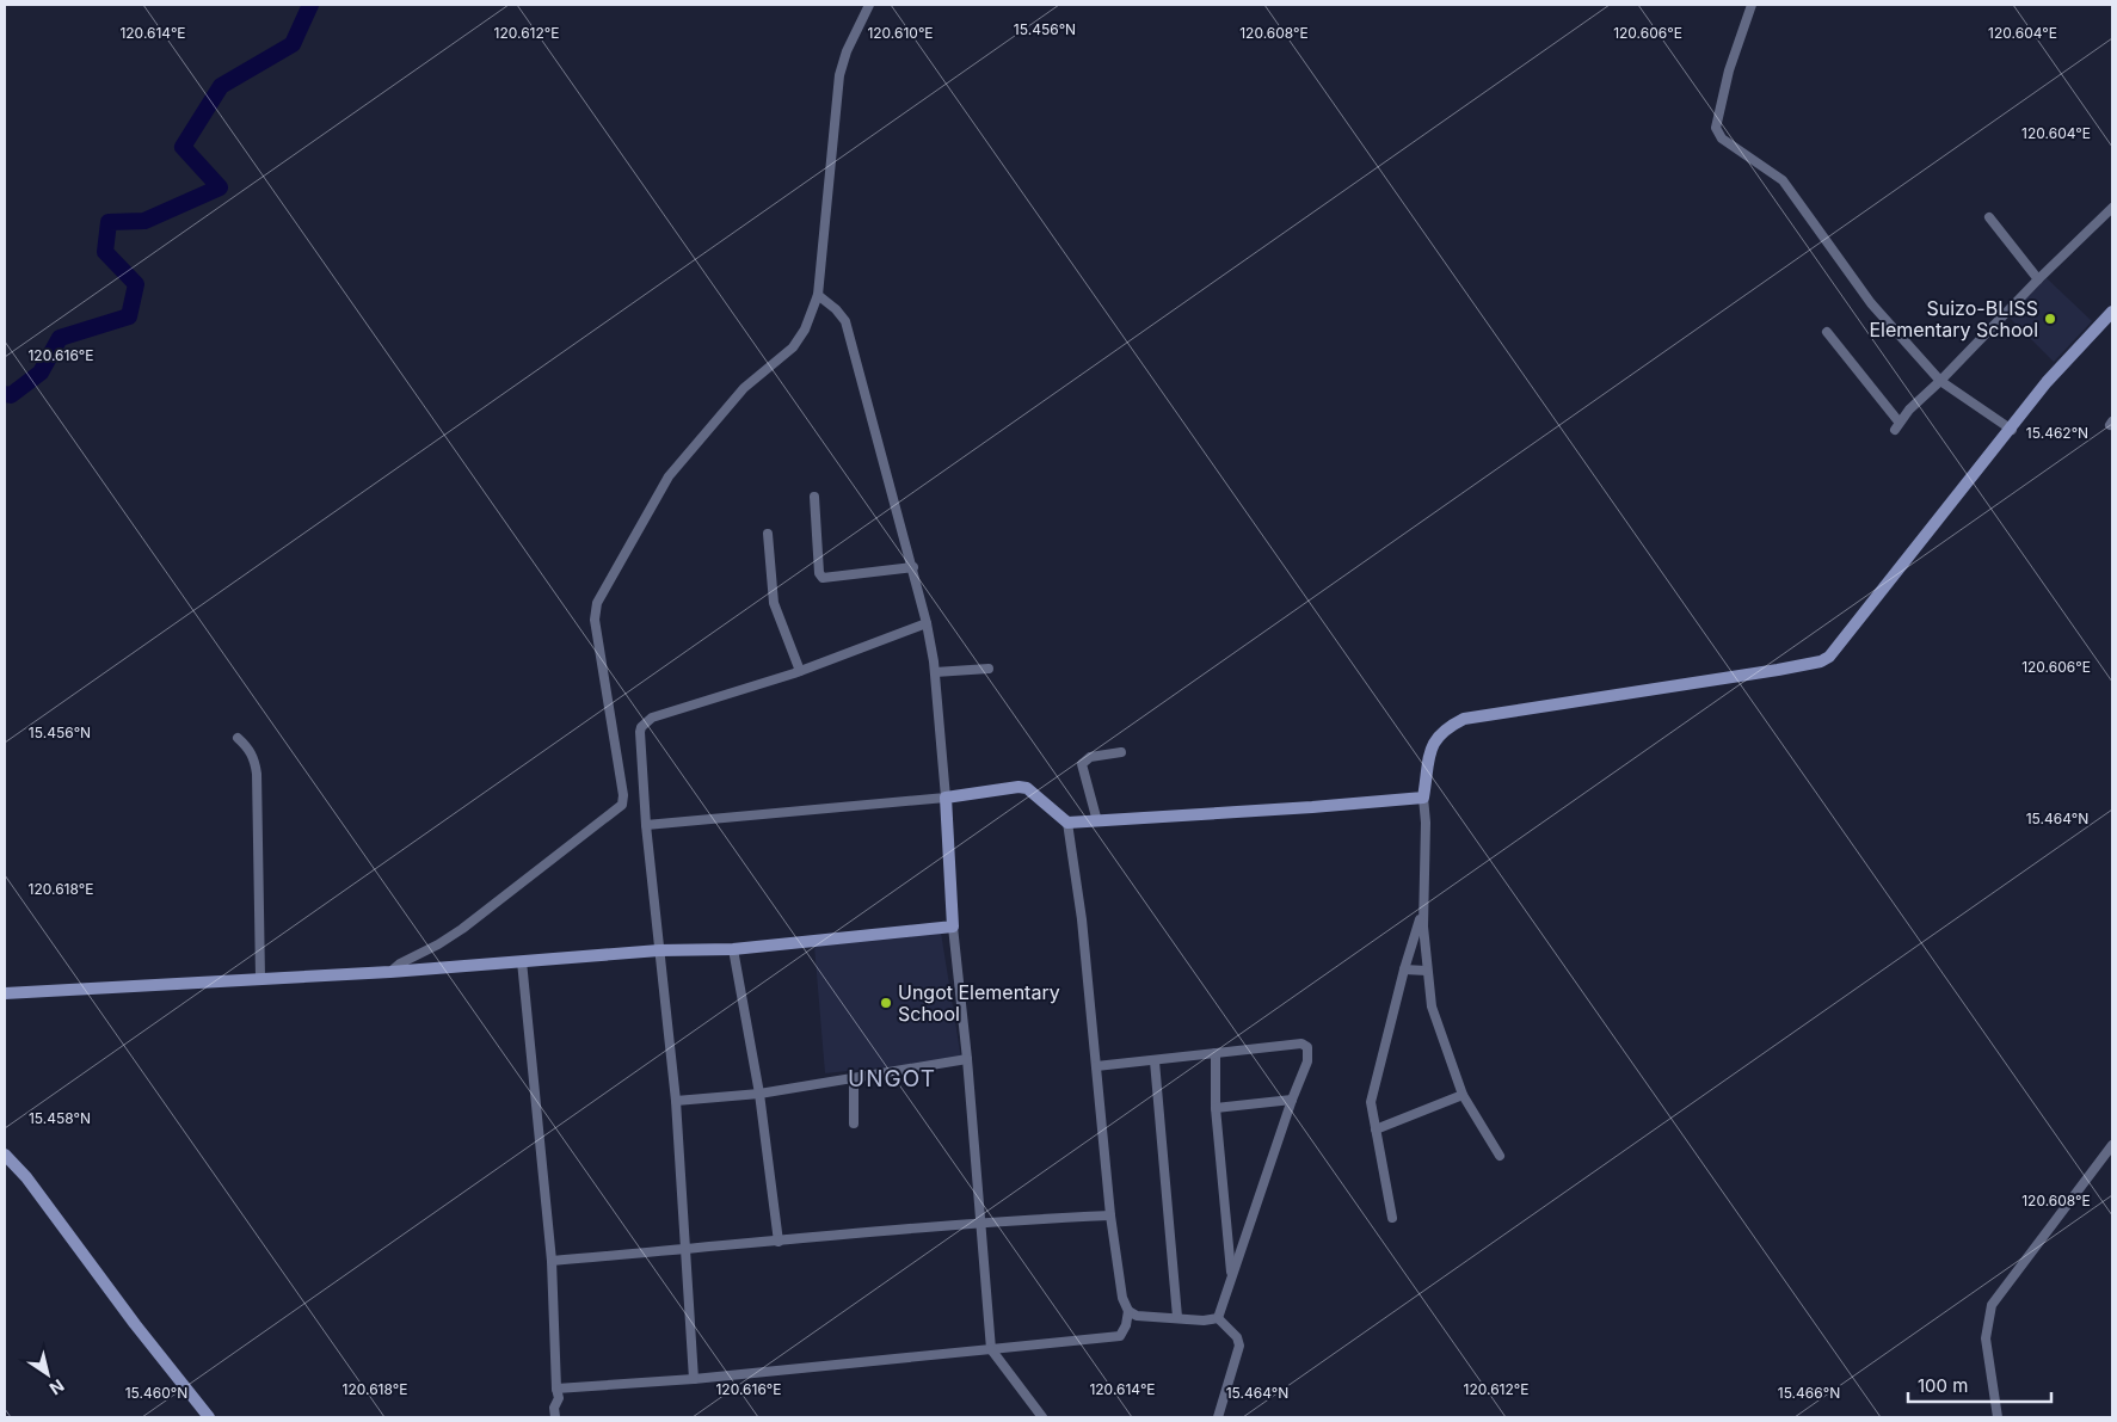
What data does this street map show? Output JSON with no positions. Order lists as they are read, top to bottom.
{
  "districts": ["UNGOT"],
  "places": ["Suizo-BLISS Elementary School", "Ungot Elementary School"],
  "scale_bar": "100 m",
  "north": "bottom right",
  "coordinates": [
    "15.456°N",
    "120.604°E",
    "120.614°E",
    "120.612°E",
    "120.610°E",
    "120.608°E",
    "120.606°E",
    "120.616°E",
    "15.462°N",
    "15.464°N",
    "120.618°E",
    "15.458°N",
    "15.460°N",
    "15.466°N"
  ]
}
